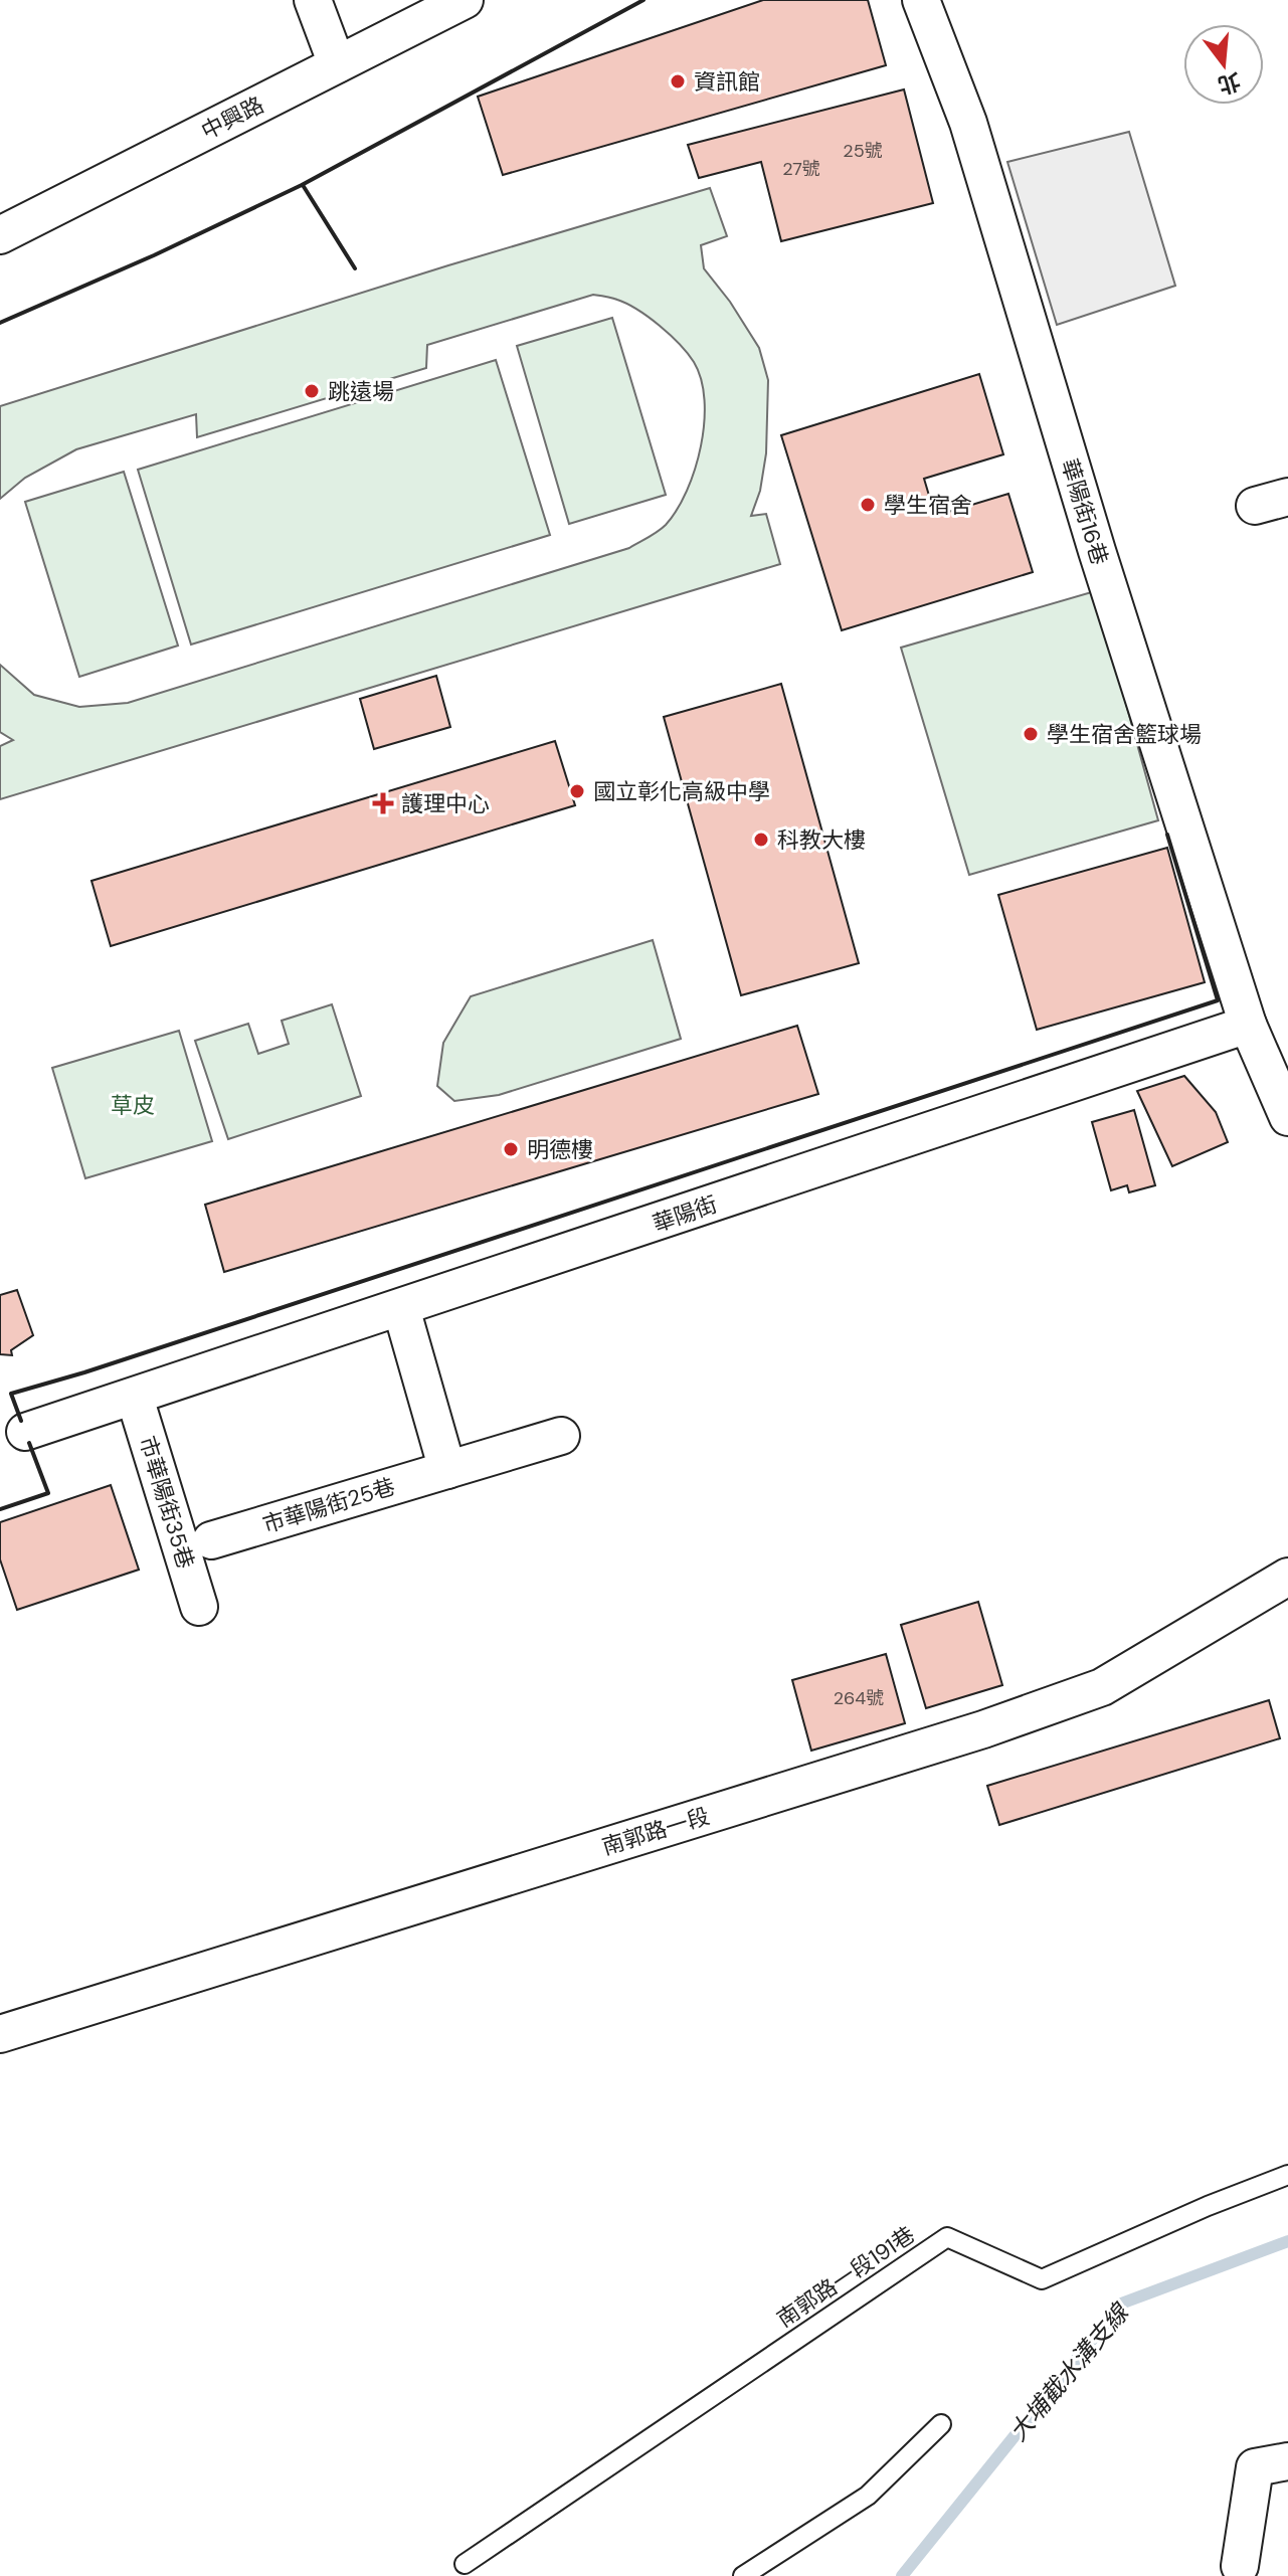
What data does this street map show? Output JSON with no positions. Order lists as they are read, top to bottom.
{
  "streets": {
    "street": [
      "中興路",
      "華陽街16巷",
      "華陽街",
      "市華陽街35巷",
      "市華陽街25巷",
      "南郭路一段"
    ],
    "lane": ["南郭路一段191巷"]
  },
  "crossings": [
    ["華陽街16巷", "華陽街"],
    ["華陽街", "市華陽街35巷"]
  ],
  "water": ["大埔截水溝支線"],
  "parks": ["草皮"],
  "places": {
    "other": [
      "資訊館",
      "跳遠場",
      "學生宿舍",
      "學生宿舍籃球場",
      "國立彰化高級中學",
      "科教大樓",
      "明德樓"
    ],
    "health": ["護理中心"]
  },
  "house_numbers": ["25號", "27號", "264號"],
  "north": "bottom"
}
